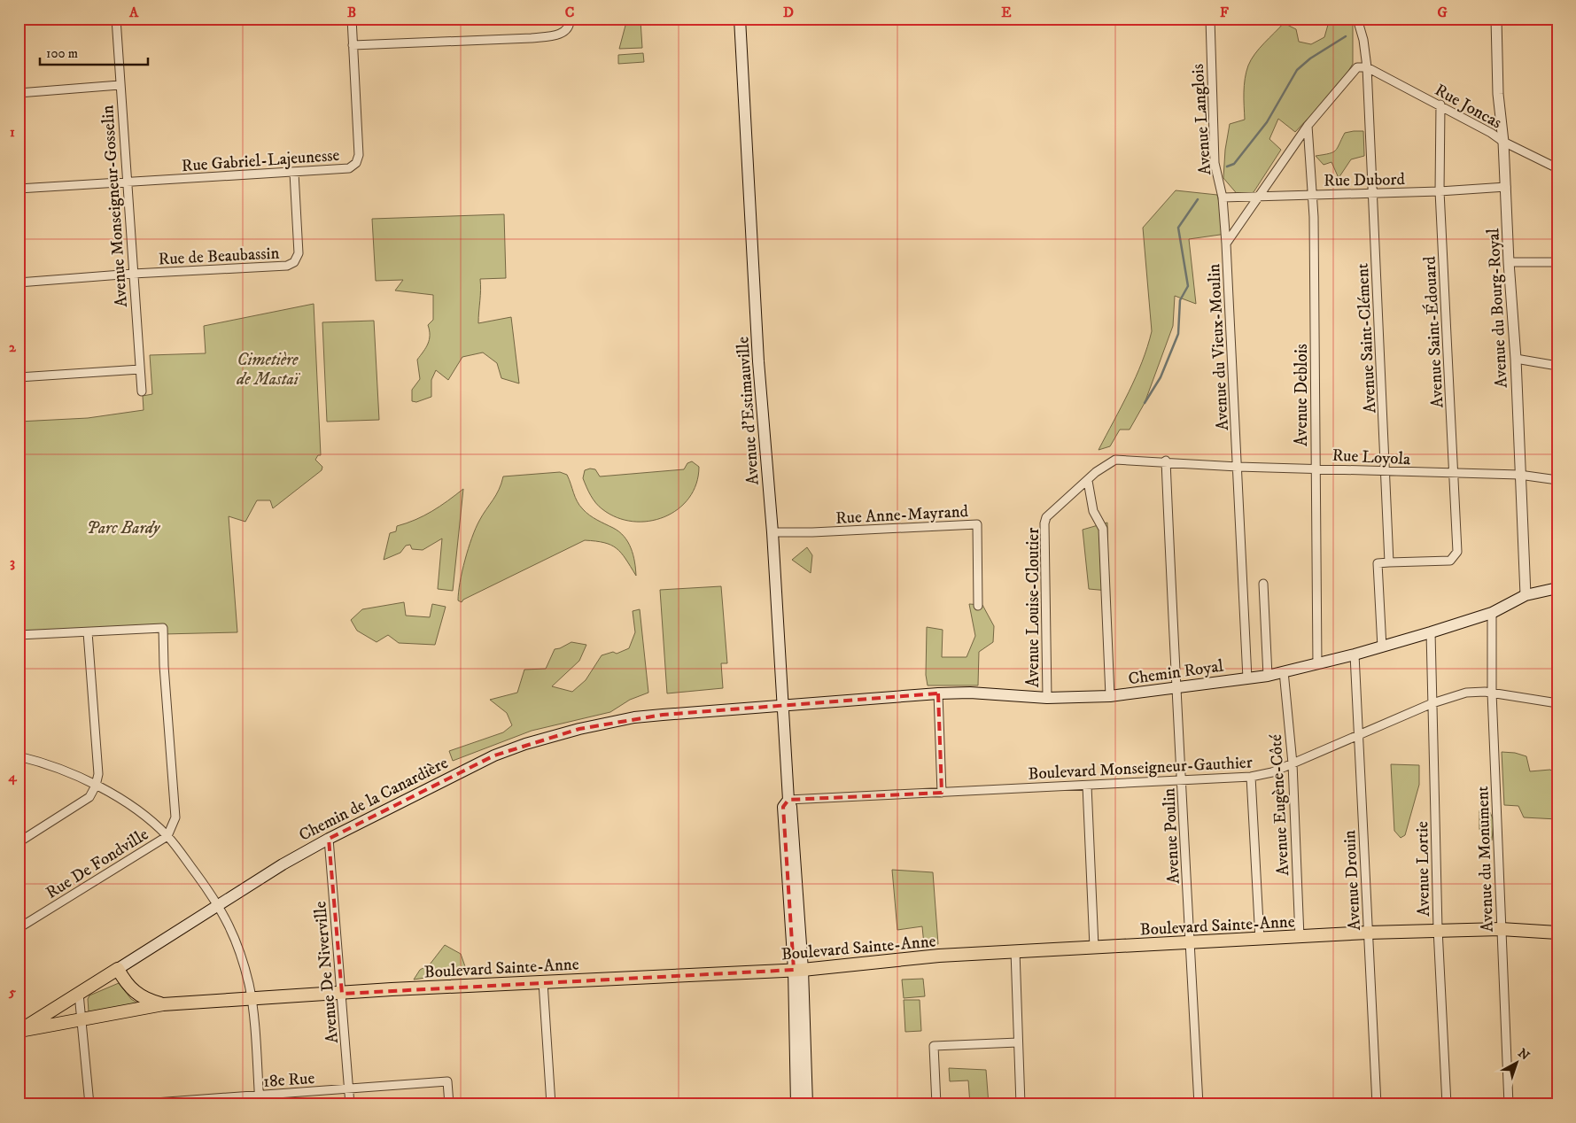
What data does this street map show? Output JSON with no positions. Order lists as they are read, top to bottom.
{
  "streets": {
    "main road": [
      "Avenue d'Estimauville",
      "Chemin Royal",
      "Chemin de la Canardière",
      "Boulevard Sainte-Anne"
    ],
    "street": [
      "Rue Joncas",
      "Avenue Langlois",
      "Rue Gabriel-Lajeunesse",
      "Rue Dubord",
      "Avenue Monseigneur-Gosselin",
      "Rue de Beaubassin",
      "Avenue du Bourg-Royal",
      "Avenue Saint-Édouard",
      "Avenue Saint-Clément",
      "Avenue du Vieux-Moulin",
      "Avenue Deblois",
      "Rue Loyola",
      "Rue Anne-Mayrand",
      "Avenue Louise-Cloutier",
      "Boulevard Monseigneur-Gauthier",
      "Avenue Eugène-Côté",
      "Avenue Poulin",
      "Avenue du Monument",
      "Rue De Fondville",
      "Avenue Lortie",
      "Avenue Drouin",
      "Avenue De Niverville",
      "18e Rue"
    ]
  },
  "crossings": [
    ["Rue Joncas", "Avenue du Bourg-Royal"],
    ["Rue Joncas", "Avenue Saint-Édouard"],
    ["Rue Joncas", "Avenue Saint-Clément"],
    ["Rue Joncas", "Avenue du Vieux-Moulin"],
    ["Avenue Langlois", "Rue Dubord"],
    ["Avenue Langlois", "Avenue du Vieux-Moulin"],
    ["Rue Gabriel-Lajeunesse", "Avenue Monseigneur-Gosselin"],
    ["Rue Gabriel-Lajeunesse", "Rue de Beaubassin"],
    ["Rue Dubord", "Avenue du Bourg-Royal"],
    ["Rue Dubord", "Avenue Saint-Édouard"],
    ["Rue Dubord", "Avenue Saint-Clément"],
    ["Rue Dubord", "Avenue du Vieux-Moulin"],
    ["Rue Dubord", "Avenue Deblois"],
    ["Avenue Monseigneur-Gosselin", "Rue de Beaubassin"],
    ["Avenue du Bourg-Royal", "Rue Loyola"],
    ["Avenue du Bourg-Royal", "Chemin Royal"],
    ["Avenue Saint-Édouard", "Avenue Saint-Clément"],
    ["Avenue Saint-Édouard", "Rue Loyola"],
    ["Avenue Saint-Clément", "Avenue du Vieux-Moulin"],
    ["Avenue Saint-Clément", "Rue Loyola"],
    ["Avenue du Vieux-Moulin", "Avenue Deblois"],
    ["Avenue du Vieux-Moulin", "Rue Loyola"],
    ["Avenue du Vieux-Moulin", "Chemin Royal"],
    ["Avenue Deblois", "Rue Loyola"],
    ["Avenue Deblois", "Chemin Royal"],
    ["Avenue d'Estimauville", "Rue Anne-Mayrand"],
    ["Avenue d'Estimauville", "Chemin Royal"],
    ["Avenue d'Estimauville", "Boulevard Monseigneur-Gauthier"],
    ["Avenue d'Estimauville", "Chemin de la Canardière"],
    ["Avenue d'Estimauville", "Boulevard Sainte-Anne"],
    ["Rue Loyola", "Avenue Louise-Cloutier"],
    ["Rue Loyola", "Avenue Poulin"],
    ["Avenue Louise-Cloutier", "Chemin Royal"],
    ["Chemin Royal", "Chemin de la Canardière"],
    ["Chemin Royal", "Avenue Eugène-Côté"],
    ["Chemin Royal", "Avenue Poulin"],
    ["Chemin Royal", "Avenue du Monument"],
    ["Chemin Royal", "Avenue Lortie"],
    ["Chemin Royal", "Avenue Drouin"],
    ["Boulevard Monseigneur-Gauthier", "Avenue Eugène-Côté"],
    ["Boulevard Monseigneur-Gauthier", "Avenue Poulin"],
    ["Boulevard Monseigneur-Gauthier", "Avenue du Monument"],
    ["Boulevard Monseigneur-Gauthier", "Avenue Lortie"],
    ["Boulevard Monseigneur-Gauthier", "Avenue Drouin"],
    ["Chemin de la Canardière", "Boulevard Sainte-Anne"],
    ["Chemin de la Canardière", "Avenue De Niverville"],
    ["Avenue Eugène-Côté", "Boulevard Sainte-Anne"],
    ["Avenue Poulin", "Boulevard Sainte-Anne"],
    ["Avenue du Monument", "Boulevard Sainte-Anne"],
    ["Avenue Lortie", "Boulevard Sainte-Anne"],
    ["Avenue Drouin", "Boulevard Sainte-Anne"],
    ["Boulevard Sainte-Anne", "Avenue De Niverville"],
    ["Avenue De Niverville", "18e Rue"]
  ],
  "parks": ["Cimetière de Mastaï", "Parc Bardy"],
  "scale_bar": "100 m",
  "north": "top right",
  "grid": {
    "columns": [
      "A",
      "B",
      "C",
      "D",
      "E",
      "F",
      "G"
    ],
    "rows": [
      "1",
      "2",
      "3",
      "4",
      "5"
    ]
  }
}
